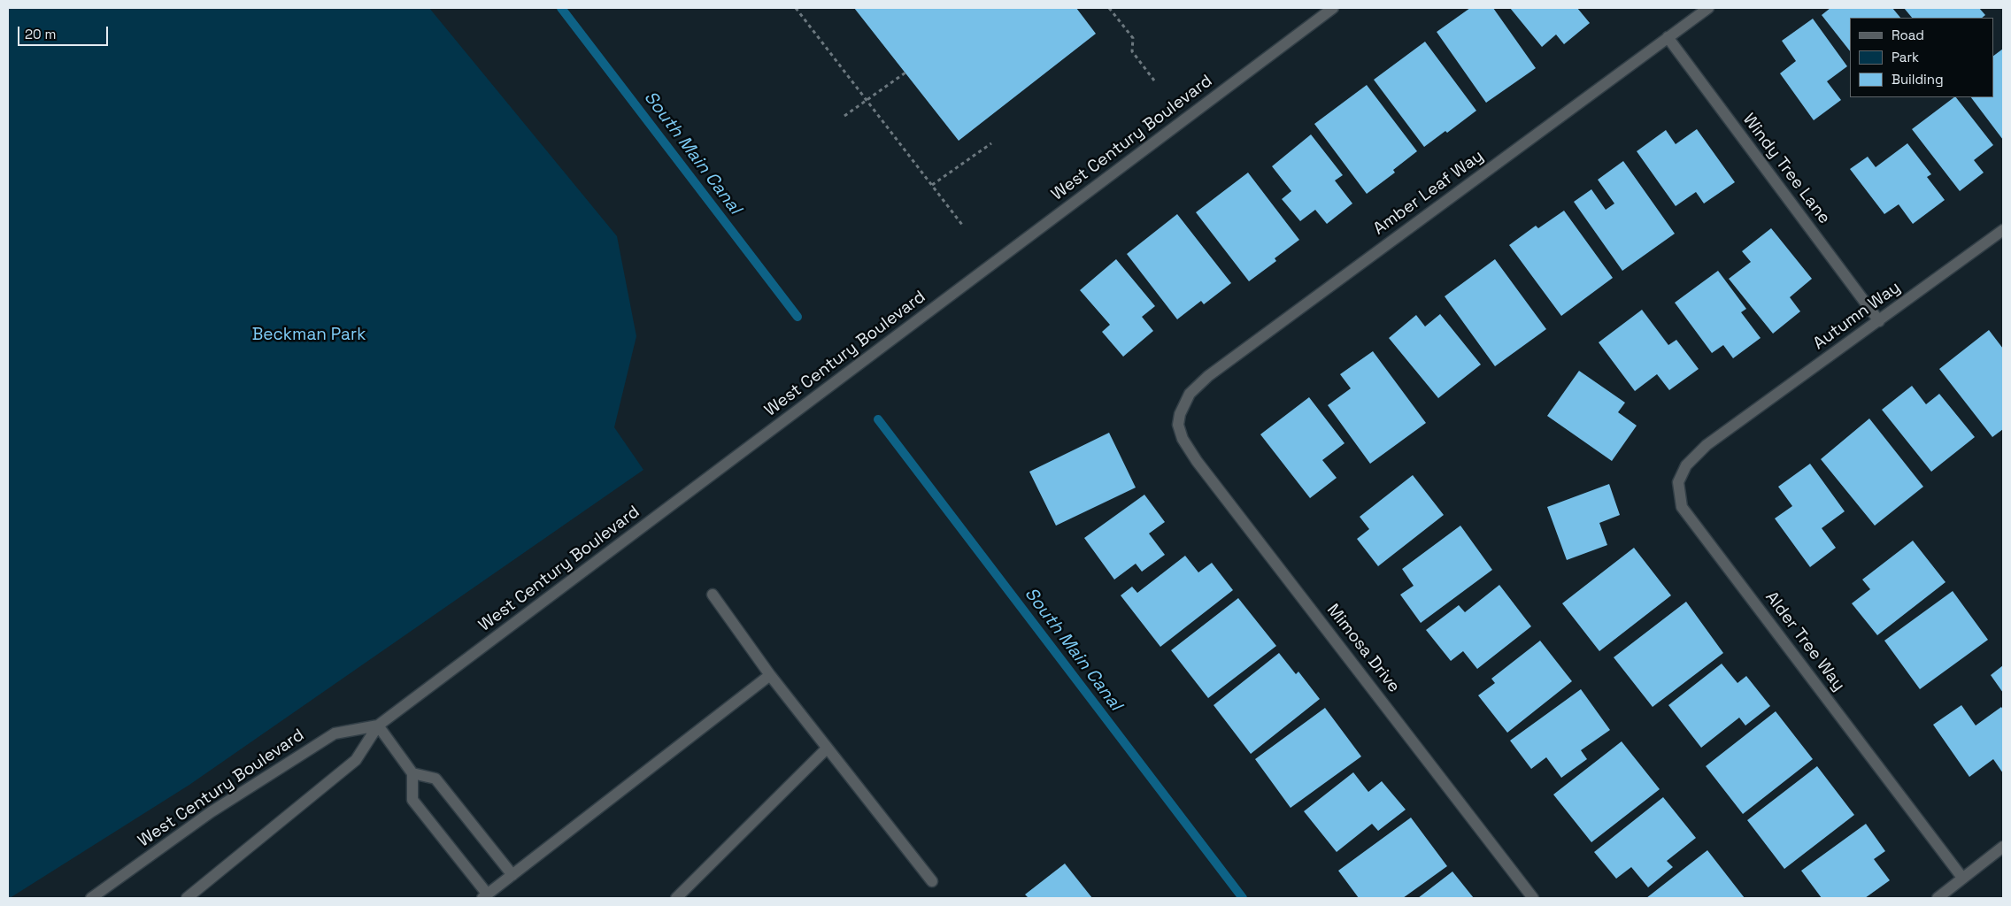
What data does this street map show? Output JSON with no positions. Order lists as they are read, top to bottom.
{
  "streets": {
    "street": [
      "West Century Boulevard",
      "Windy Tree Lane",
      "Amber Leaf Way",
      "Autumn Way",
      "Alder Tree Way",
      "Mimosa Drive"
    ]
  },
  "crossings": [
    ["Windy Tree Lane", "Amber Leaf Way"],
    ["Windy Tree Lane", "Autumn Way"],
    ["Amber Leaf Way", "Mimosa Drive"],
    ["Autumn Way", "Alder Tree Way"]
  ],
  "water": ["South Main Canal"],
  "parks": ["Beckman Park"],
  "legend": ["Road", "Park", "Building"],
  "scale_bar": "20 m"
}
